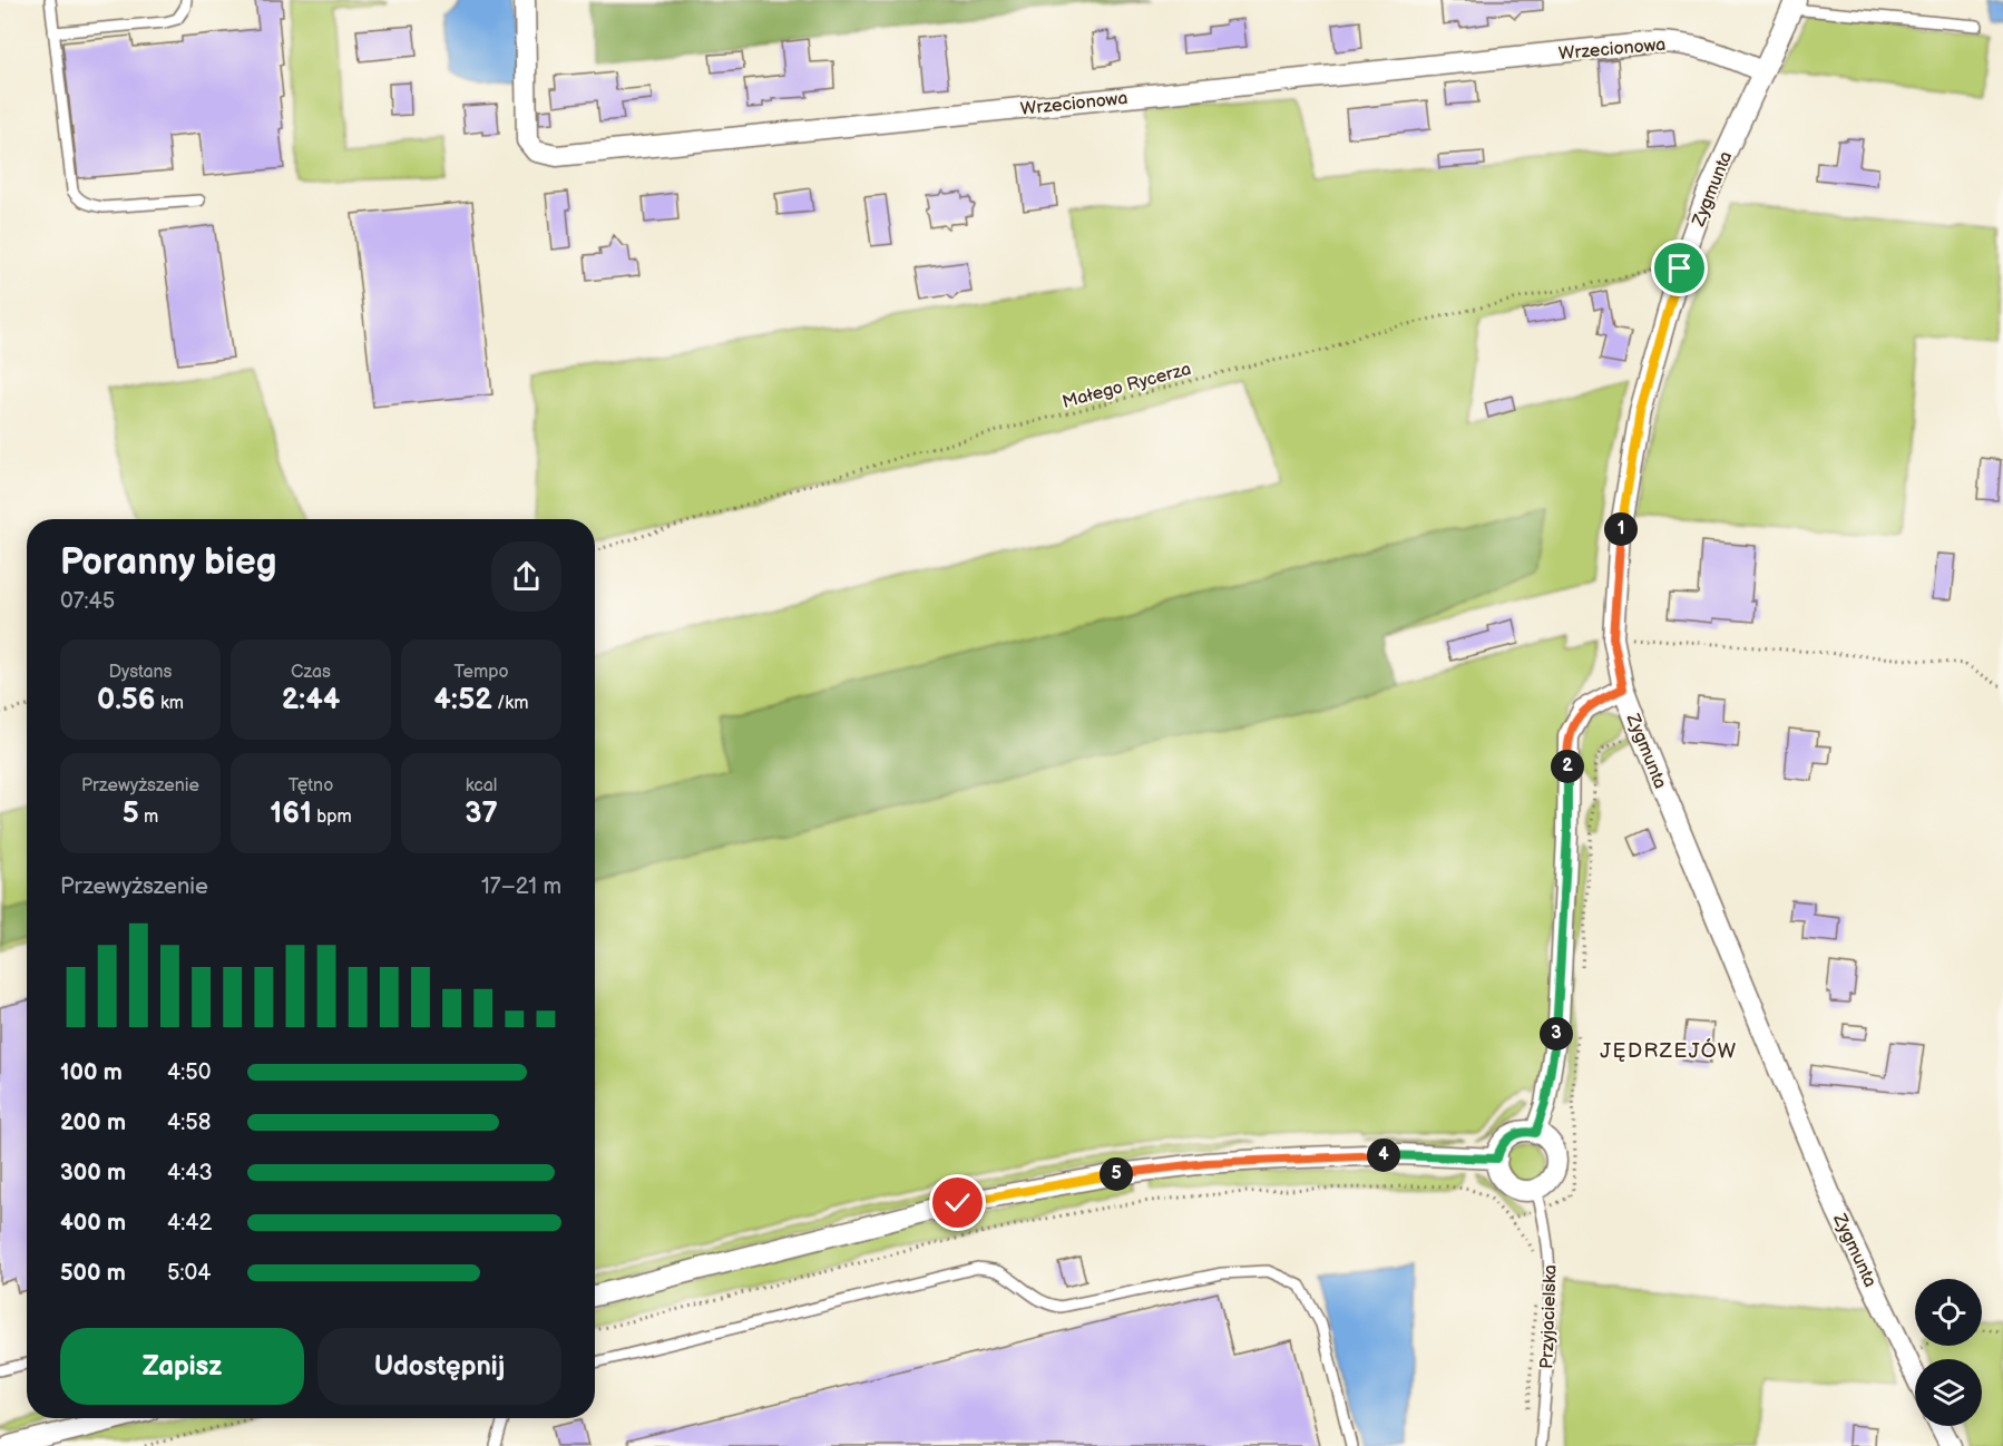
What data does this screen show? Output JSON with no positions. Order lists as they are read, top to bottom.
{
  "streets": {
    "street": ["Wrzecionowa", "Zygmunta"],
    "lane": ["Przyjacielska"],
    "path": ["Małego Rycerza"]
  },
  "crossings": [
    ["Wrzecionowa", "Zygmunta"],
    ["Zygmunta", "Małego Rycerza"]
  ],
  "districts": ["JĘDRZEJÓW"],
  "page": {
    "pins": [
      "1",
      "2",
      "3",
      "4",
      "5"
    ],
    "heading": ["Poranny bieg", "07:45"],
    "stats": [
      ["Dystans", "0.56 km"],
      ["Czas", "2:44"],
      ["Tempo", "4:52 /km"],
      ["Przewyższenie", "5 m"],
      ["Tętno", "161 bpm"],
      ["kcal", "37"]
    ],
    "chart": ["Przewyższenie", "17–21 m"],
    "list": [
      {
        "name": "100 m",
        "note": "4:50"
      },
      {
        "name": "200 m",
        "note": "4:58"
      },
      {
        "name": "300 m",
        "note": "4:43"
      },
      {
        "name": "400 m",
        "note": "4:42"
      },
      {
        "name": "500 m",
        "note": "5:04"
      }
    ],
    "buttons": ["Zapisz", "Udostępnij"]
  }
}
